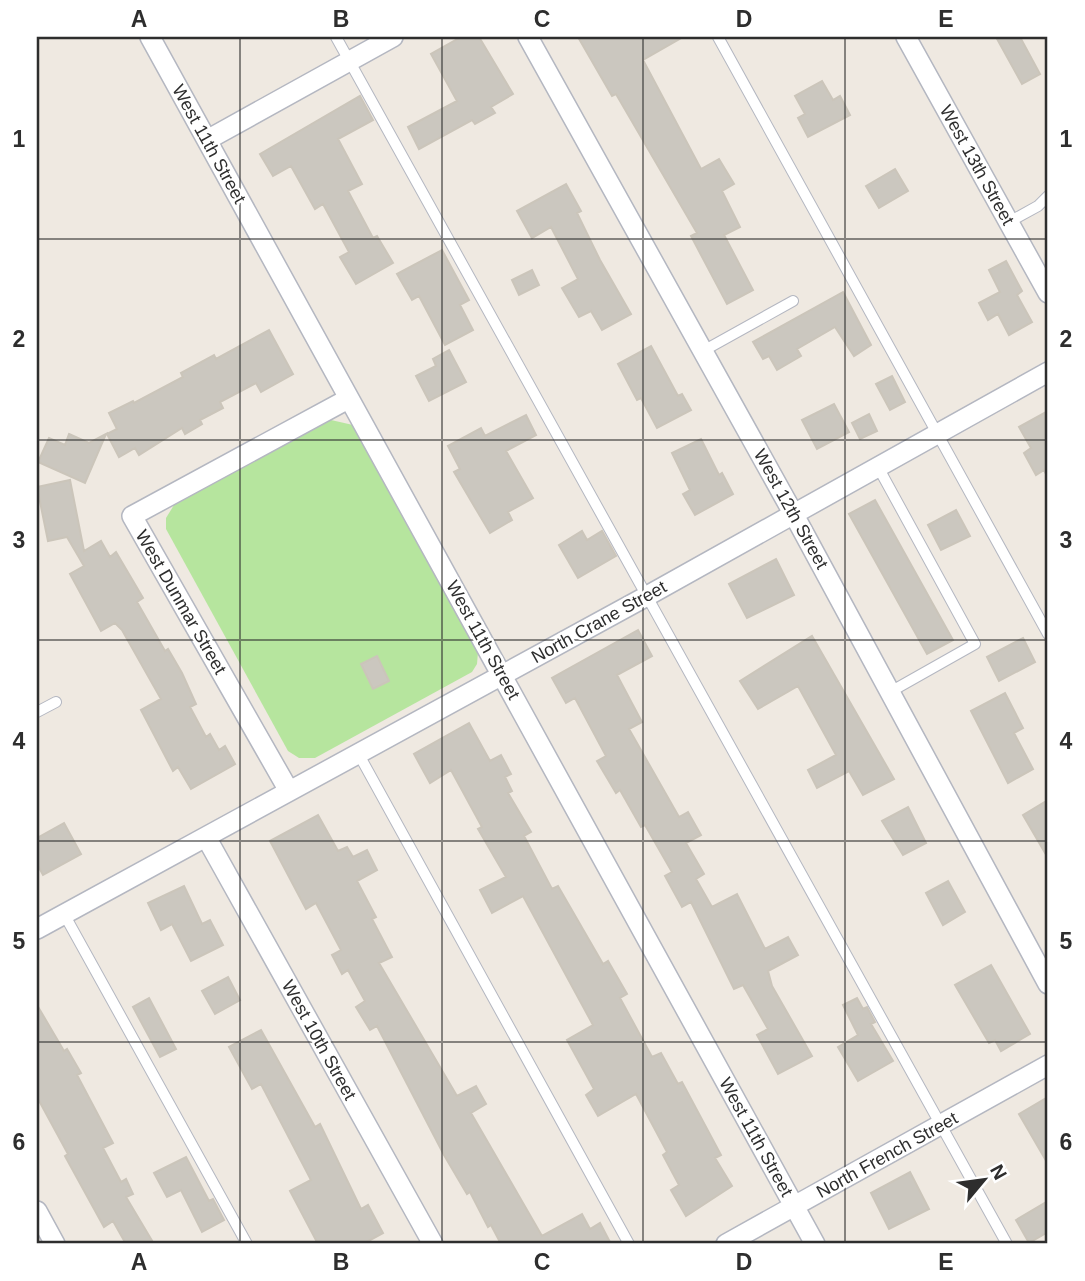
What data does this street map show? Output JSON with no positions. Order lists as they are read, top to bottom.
{
  "streets": {
    "street": [
      "West 11th Street",
      "West 13th Street",
      "West 12th Street",
      "West Dunmar Street",
      "North Crane Street",
      "West 10th Street",
      "North French Street"
    ]
  },
  "crossings": [
    ["West 11th Street", "West Dunmar Street"],
    ["West 11th Street", "North Crane Street"],
    ["West 11th Street", "North French Street"],
    ["West 12th Street", "North Crane Street"],
    ["West Dunmar Street", "North Crane Street"],
    ["North Crane Street", "West 10th Street"]
  ],
  "north": "top right",
  "grid": {
    "columns": [
      "A",
      "B",
      "C",
      "D",
      "E"
    ],
    "rows": [
      "1",
      "2",
      "3",
      "4",
      "5",
      "6"
    ]
  }
}
